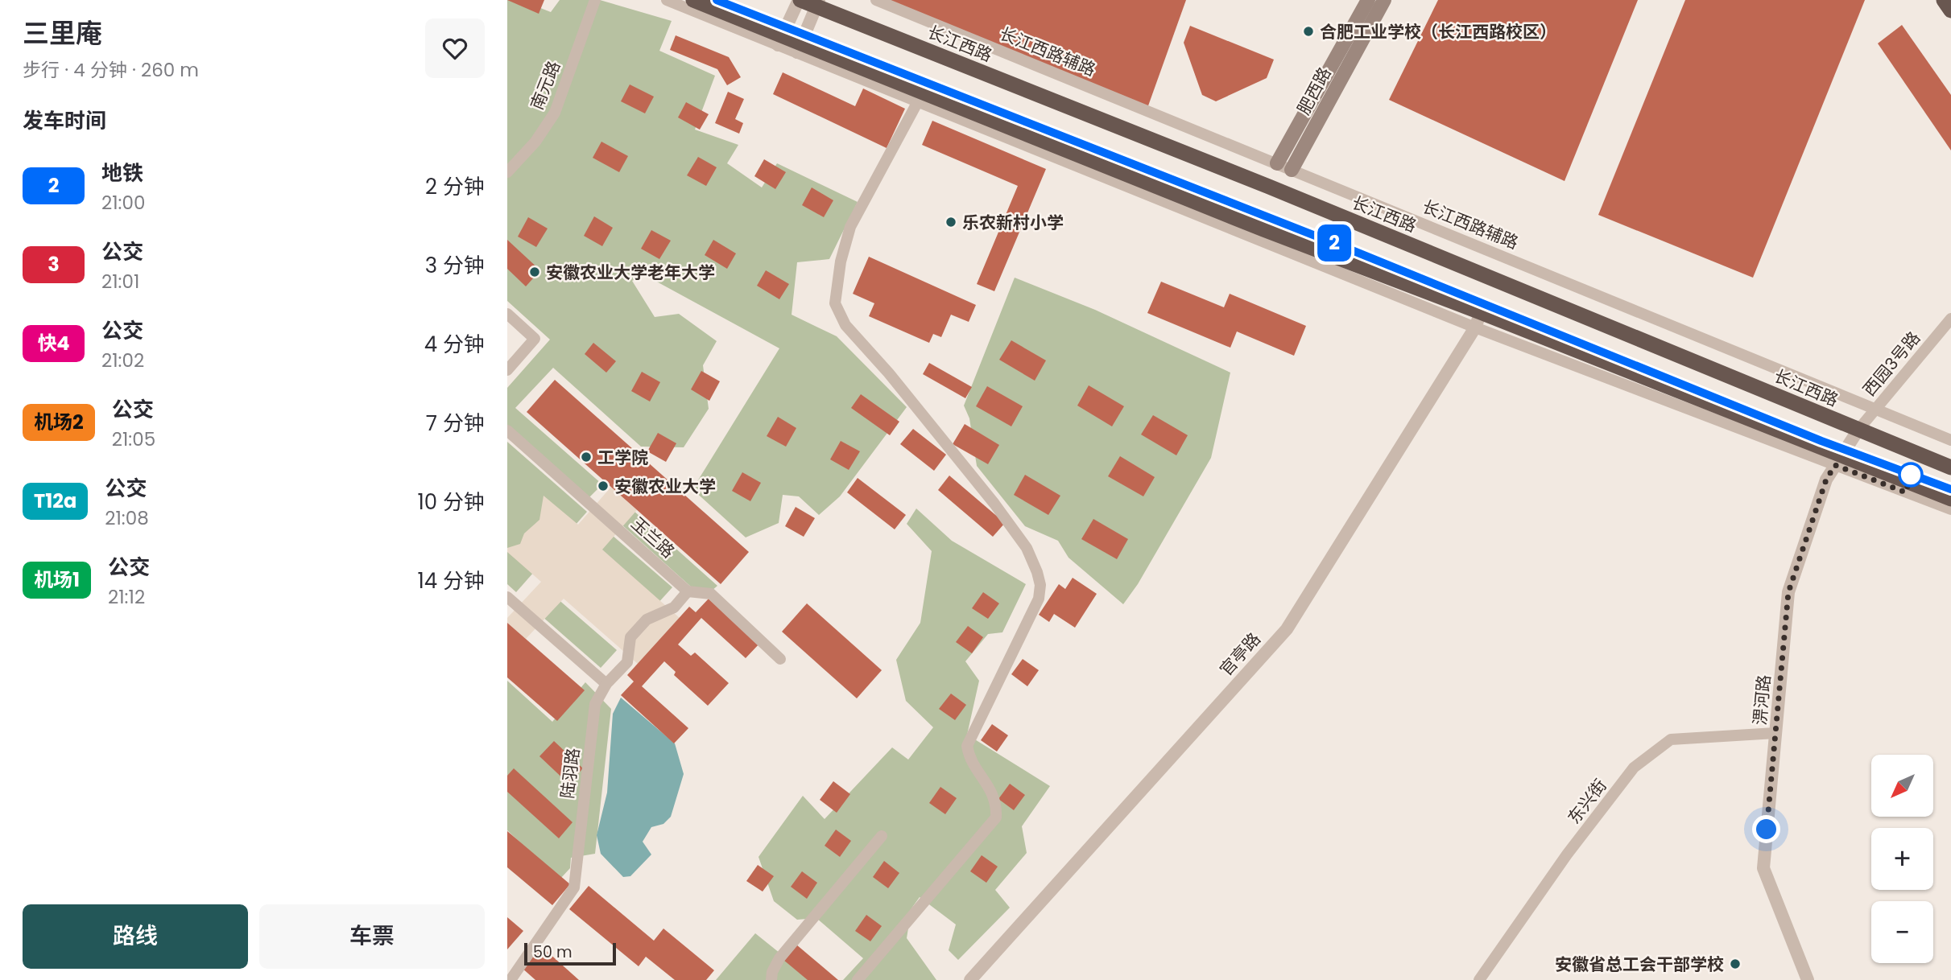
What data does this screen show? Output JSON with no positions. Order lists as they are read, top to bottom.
{
  "streets": {
    "highway": ["长江西路"],
    "main road": ["肥西路"],
    "street": [
      "长江西路辅路",
      "南元路",
      "西园3号路",
      "玉兰路",
      "官亭路",
      "淠河路",
      "陆羽路",
      "东兴街"
    ]
  },
  "crossings": [
    ["长江西路", "西园3号路"],
    ["长江西路", "淠河路"],
    ["长江西路辅路", "肥西路"],
    ["长江西路辅路", "西园3号路"],
    ["西园3号路", "淠河路"],
    ["玉兰路", "陆羽路"],
    ["淠河路", "东兴街"]
  ],
  "places": [
    "合肥工业学校（长江西路校区）",
    "乐农新村小学",
    "安徽农业大学老年大学",
    "工学院",
    "安徽农业大学",
    "安徽省总工会干部学校"
  ],
  "lines": ["metro line 2"],
  "scale_bar": "50 m",
  "north": "bottom left",
  "page": {
    "heading": [
      ["三里庵", "步行 · 4 分钟 · 260 m"],
      "发车时间"
    ],
    "on_map": "2",
    "list": [
      {
        "mark": "2",
        "name": "地铁",
        "note": "21:00",
        "value": "2 分钟"
      },
      {
        "mark": "3",
        "name": "公交",
        "note": "21:01",
        "value": "3 分钟"
      },
      {
        "mark": "快4",
        "name": "公交",
        "note": "21:02",
        "value": "4 分钟"
      },
      {
        "mark": "机场2",
        "name": "公交",
        "note": "21:05",
        "value": "7 分钟"
      },
      {
        "mark": "T12a",
        "name": "公交",
        "note": "21:08",
        "value": "10 分钟"
      },
      {
        "mark": "机场1",
        "name": "公交",
        "note": "21:12",
        "value": "14 分钟"
      }
    ],
    "map_buttons": ["+", "−"],
    "buttons": ["路线", "车票"],
    "scale": "50 m"
  }
}
